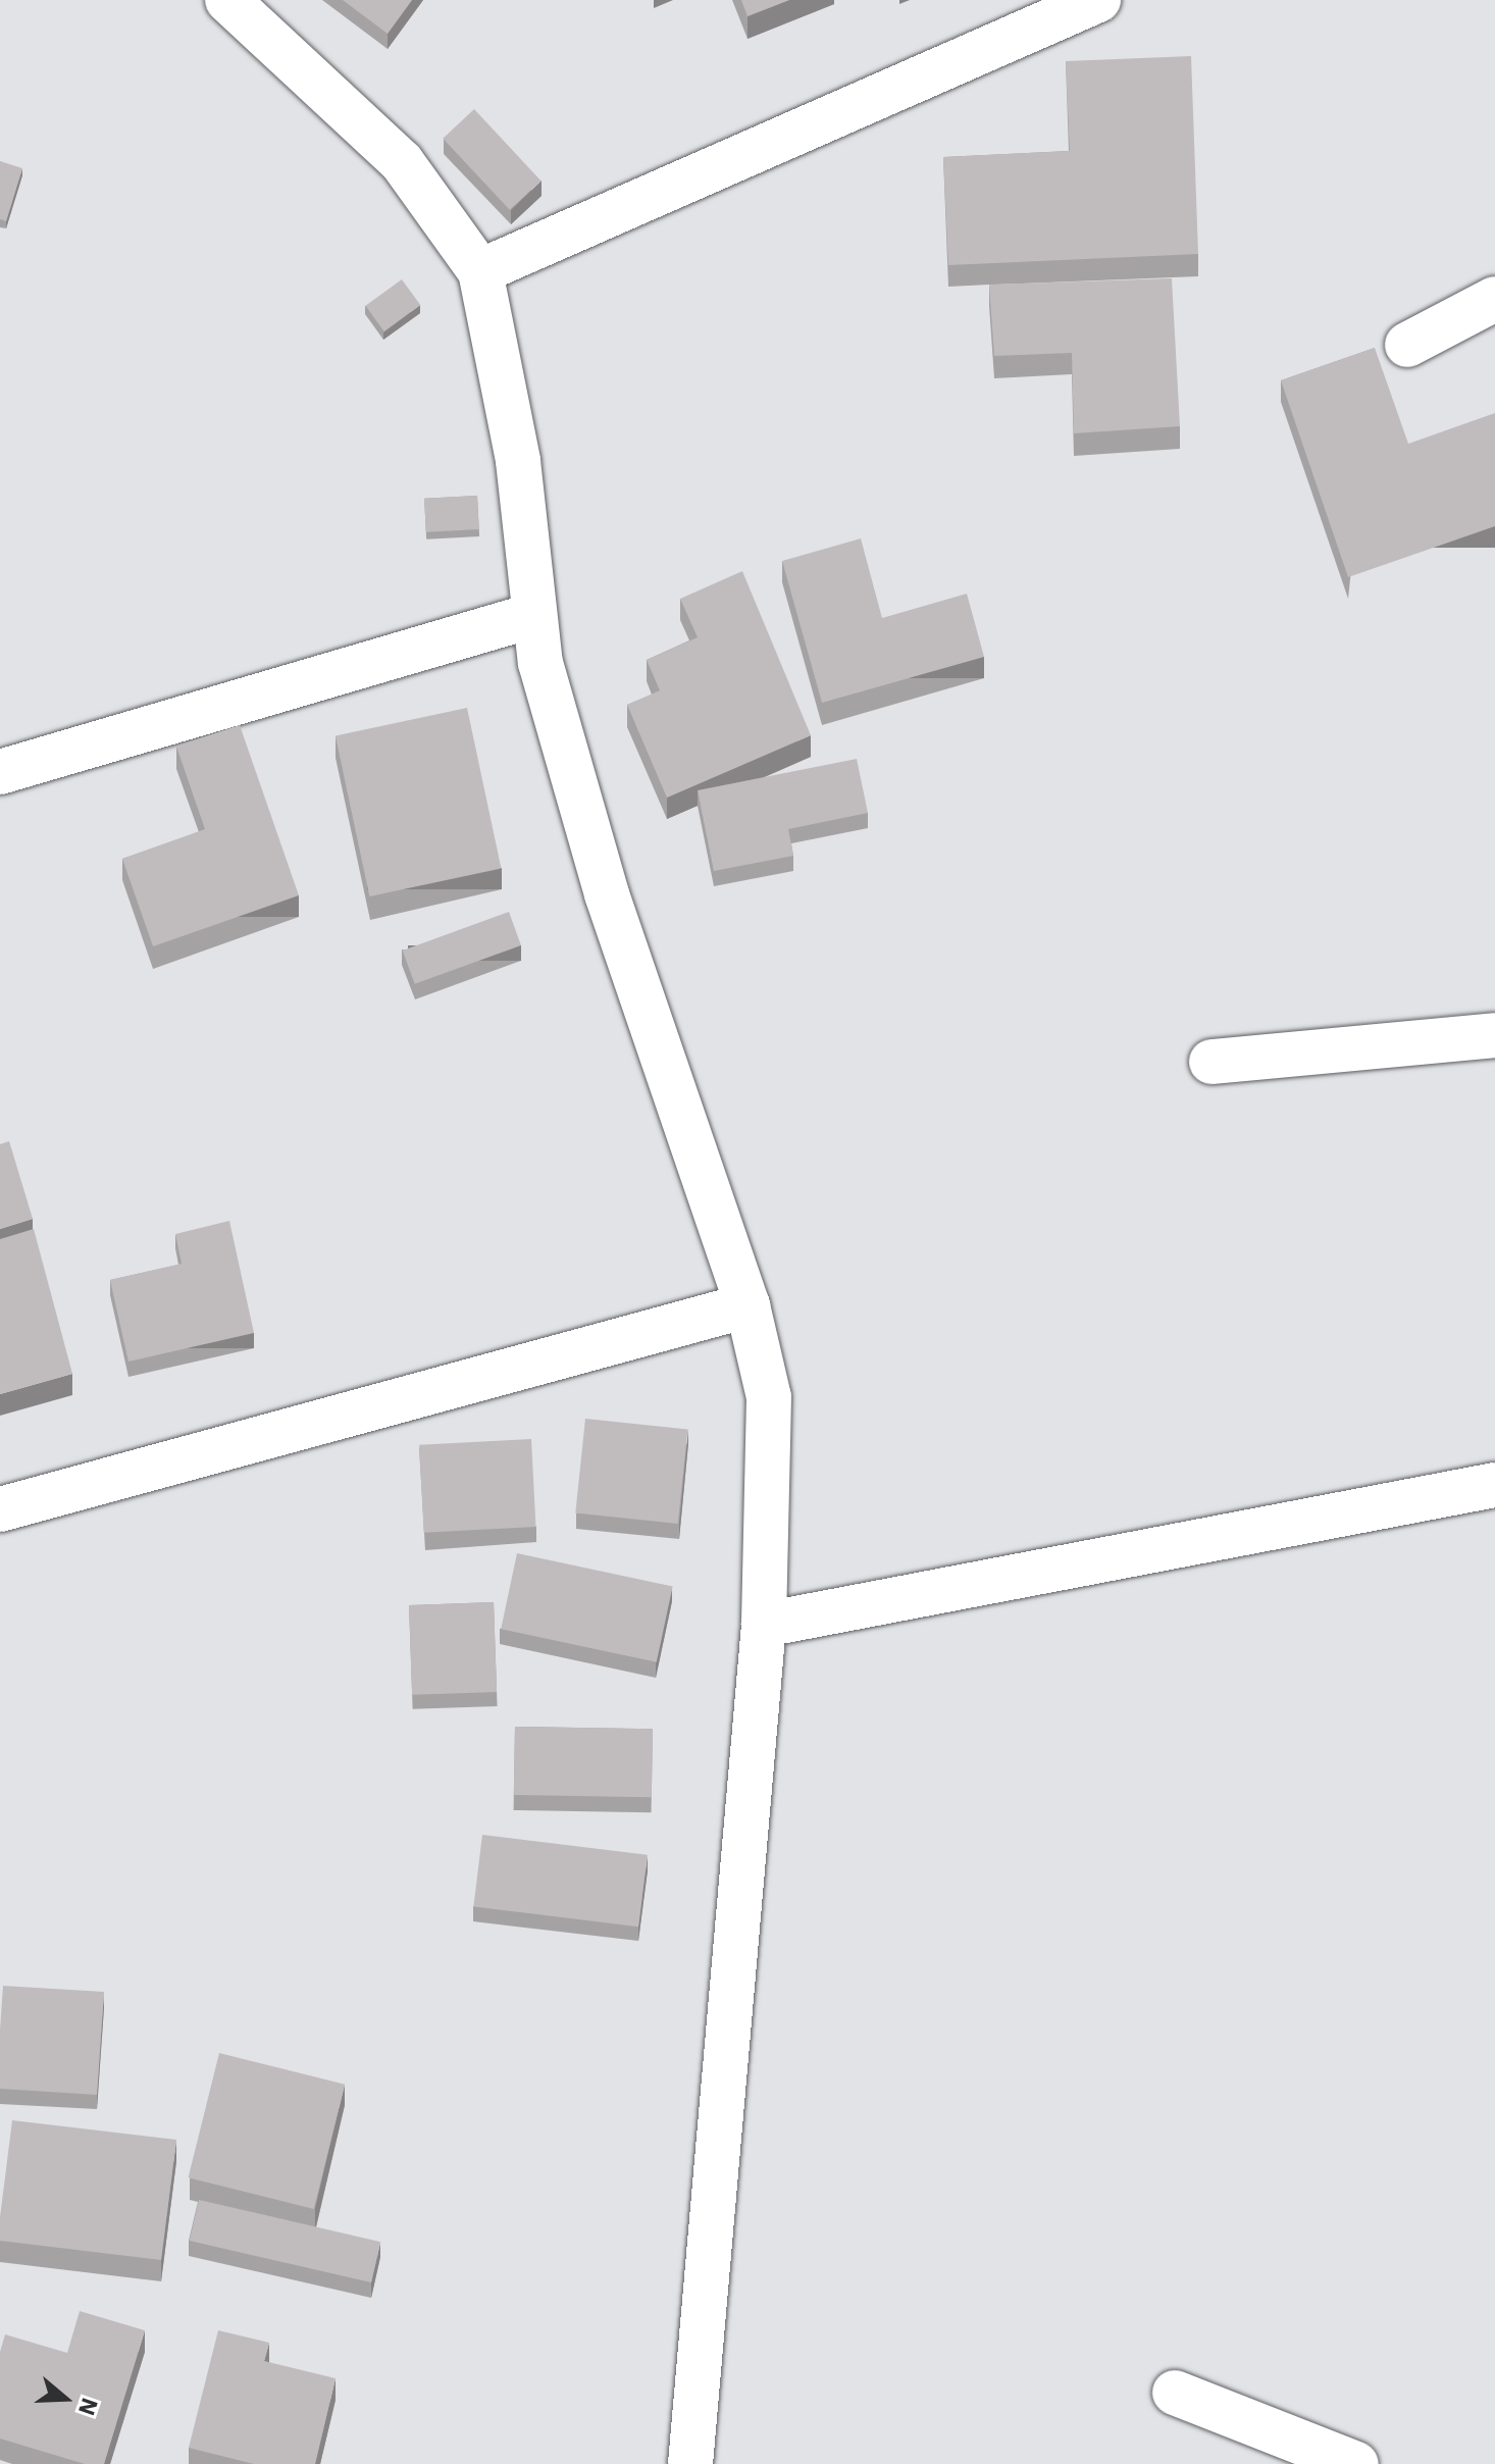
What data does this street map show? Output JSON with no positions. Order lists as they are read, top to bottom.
{
  "north": "right"
}
